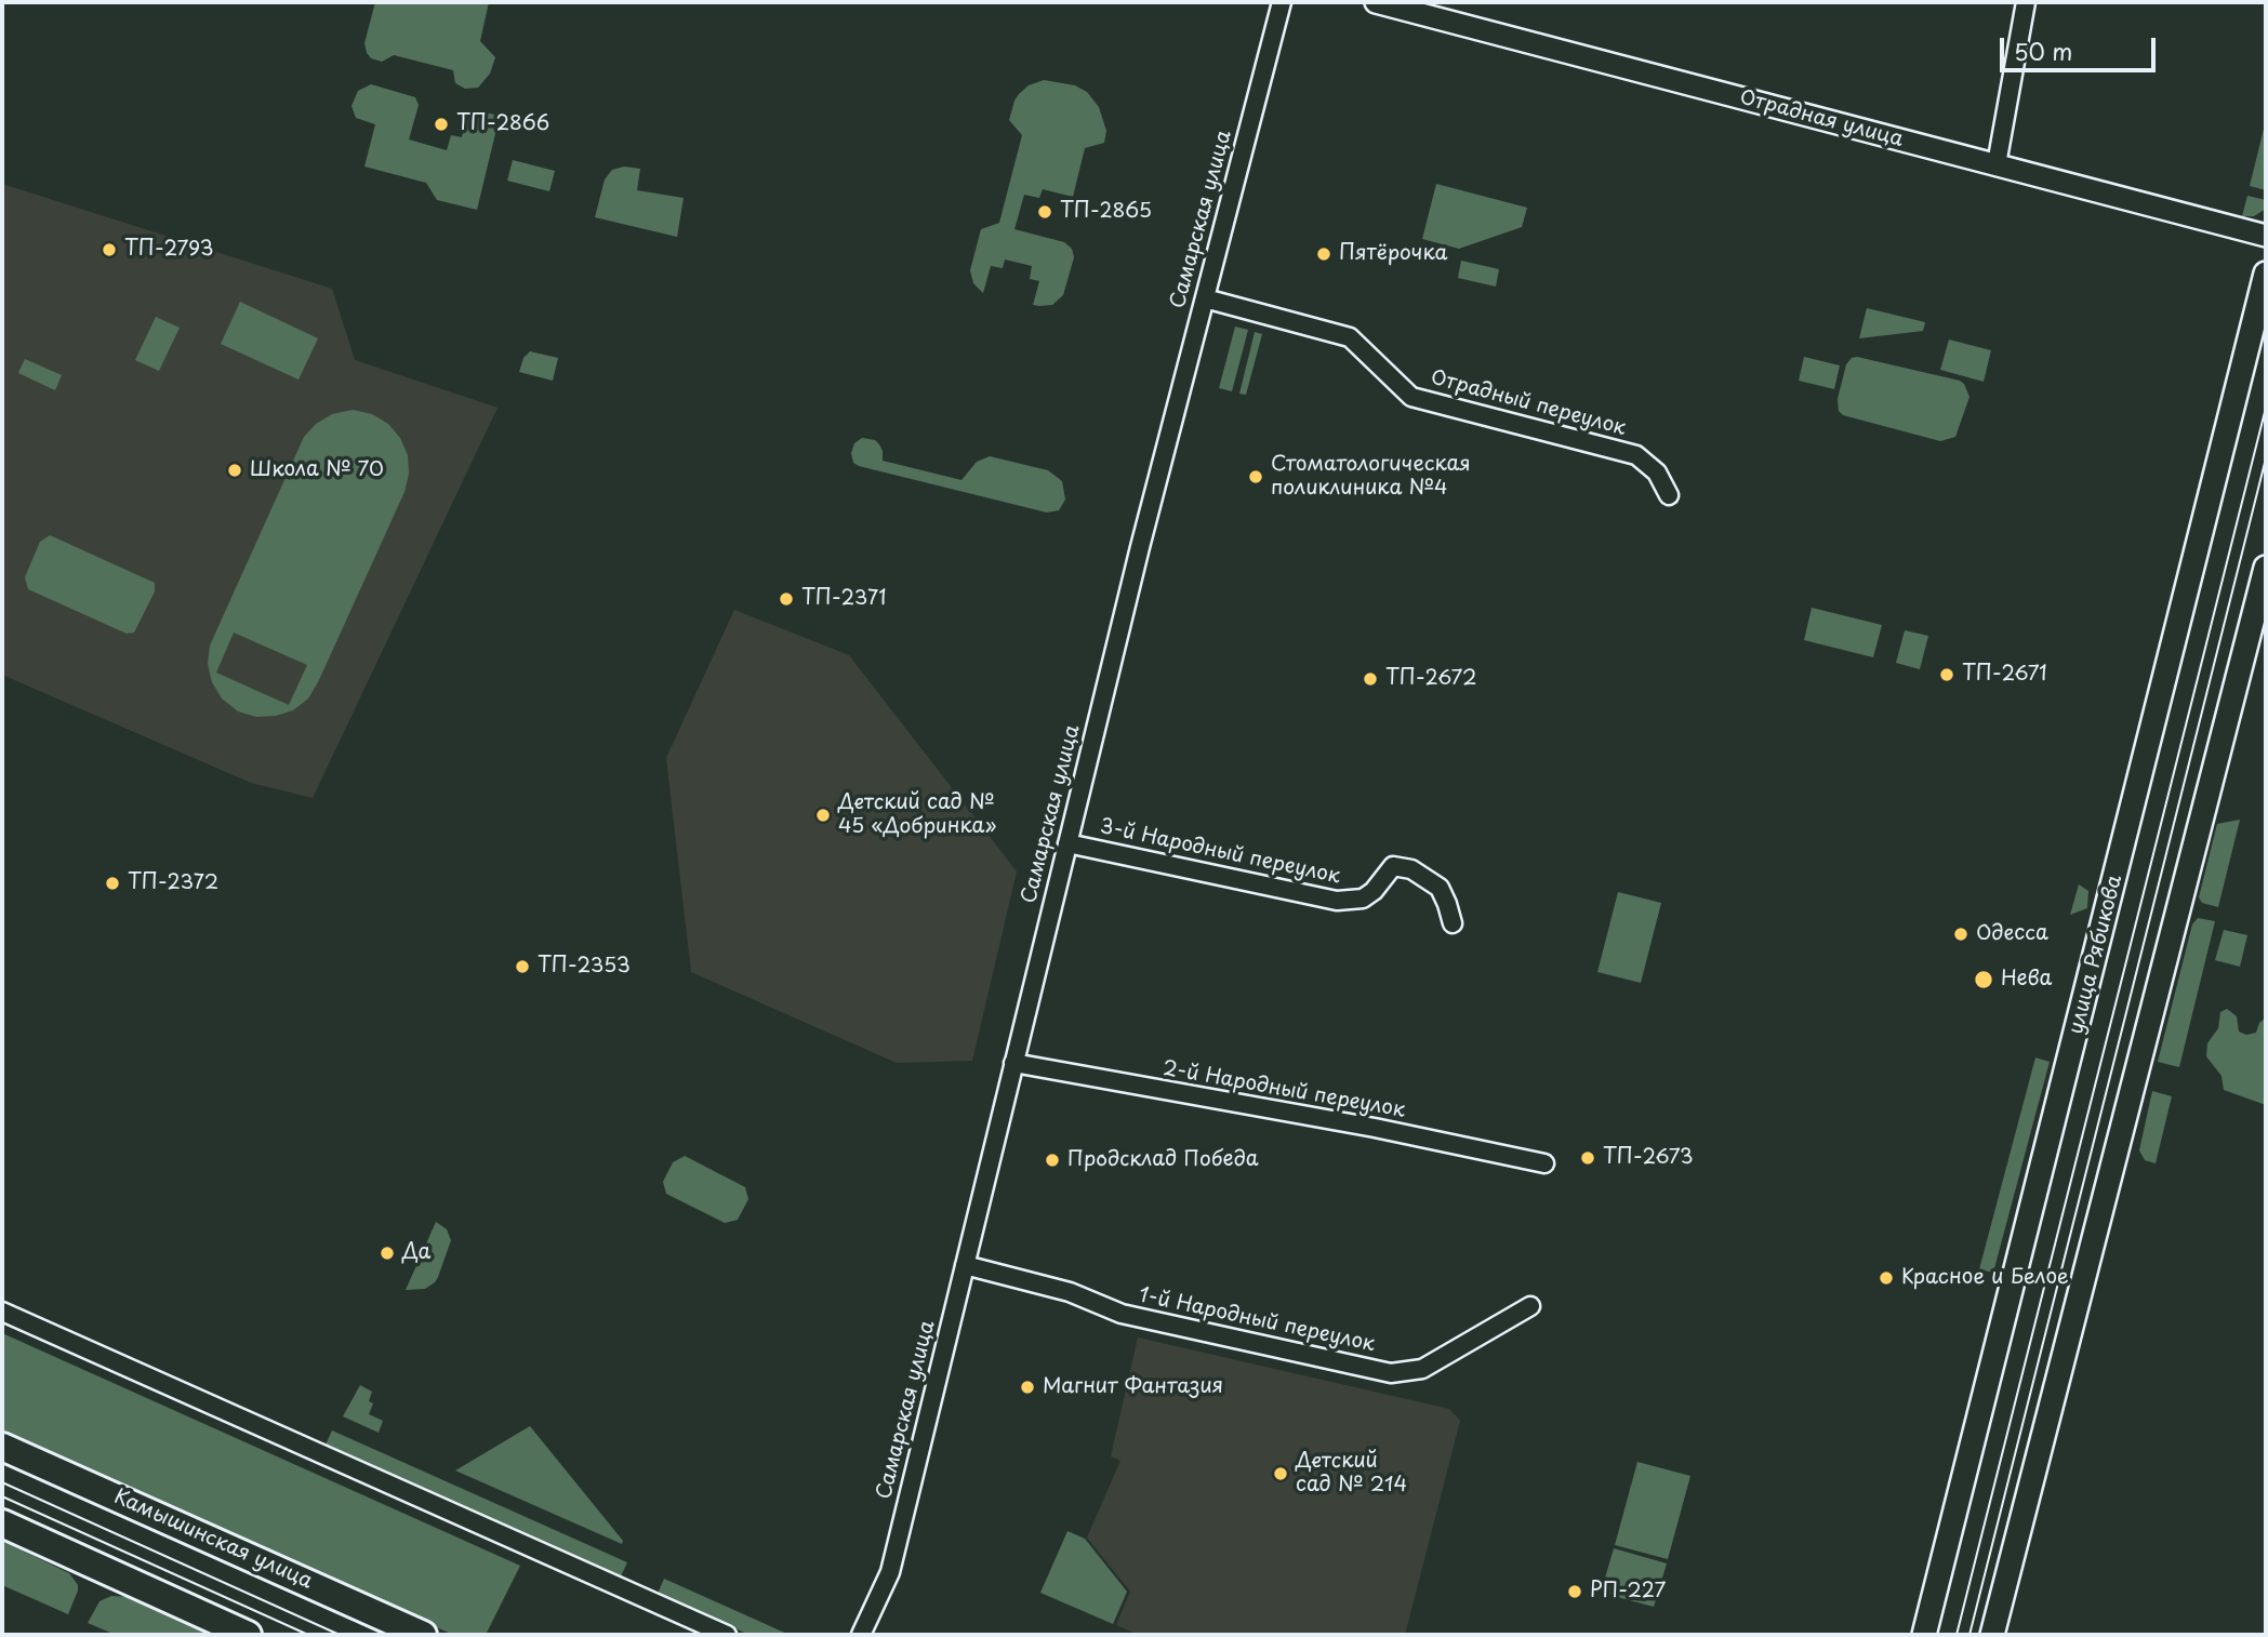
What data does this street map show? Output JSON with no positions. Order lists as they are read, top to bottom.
{
  "streets": {
    "main road": ["улица Рябикова", "Камышинская улица"],
    "street": [
      "Отрадная улица",
      "Самарская улица",
      "Отрадный переулок",
      "3-й Народный переулок",
      "2-й Народный переулок",
      "1-й Народный переулок"
    ]
  },
  "crossings": [
    ["Самарская улица", "Отрадный переулок"],
    ["Самарская улица", "3-й Народный переулок"],
    ["Самарская улица", "2-й Народный переулок"],
    ["Самарская улица", "1-й Народный переулок"]
  ],
  "places": [
    "ТП-2866",
    "ТП-2865",
    "ТП-2793",
    "Пятёрочка",
    "Школа № 70",
    "Стоматологическая поликлиника №4",
    "ТП-2371",
    "ТП-2671",
    "ТП-2672",
    "Детский сад № 45 «Добринка»",
    "ТП-2372",
    "Одесса",
    "ТП-2353",
    "Нева",
    "ТП-2673",
    "Продсклад Победа",
    "Да",
    "Красное и Белое",
    "Магнит Фантазия",
    "Детский сад № 214",
    "РП-227"
  ],
  "scale_bar": "50 m"
}
